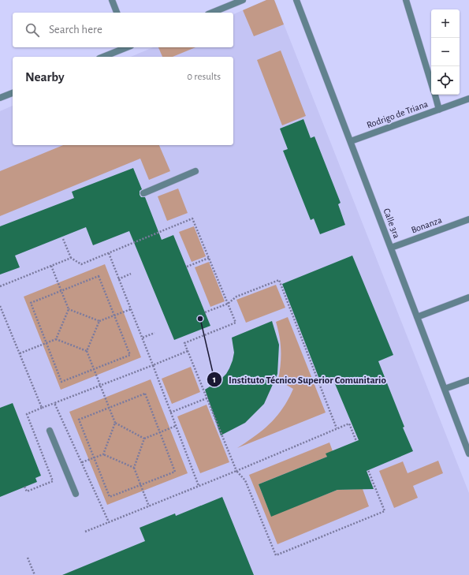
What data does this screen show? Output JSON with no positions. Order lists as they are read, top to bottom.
{
  "streets": {
    "street": ["Rodrigo de Triana", "Calle 3ra", "Bonanza"]
  },
  "crossings": [
    ["Rodrigo de Triana", "Calle 3ra"],
    ["Calle 3ra", "Bonanza"]
  ],
  "places": ["Instituto Técnico Superior Comunitario"],
  "page": {
    "map_buttons": ["+", "−"],
    "search": "Search here",
    "heading": ["Nearby", "0 results"]
  }
}
